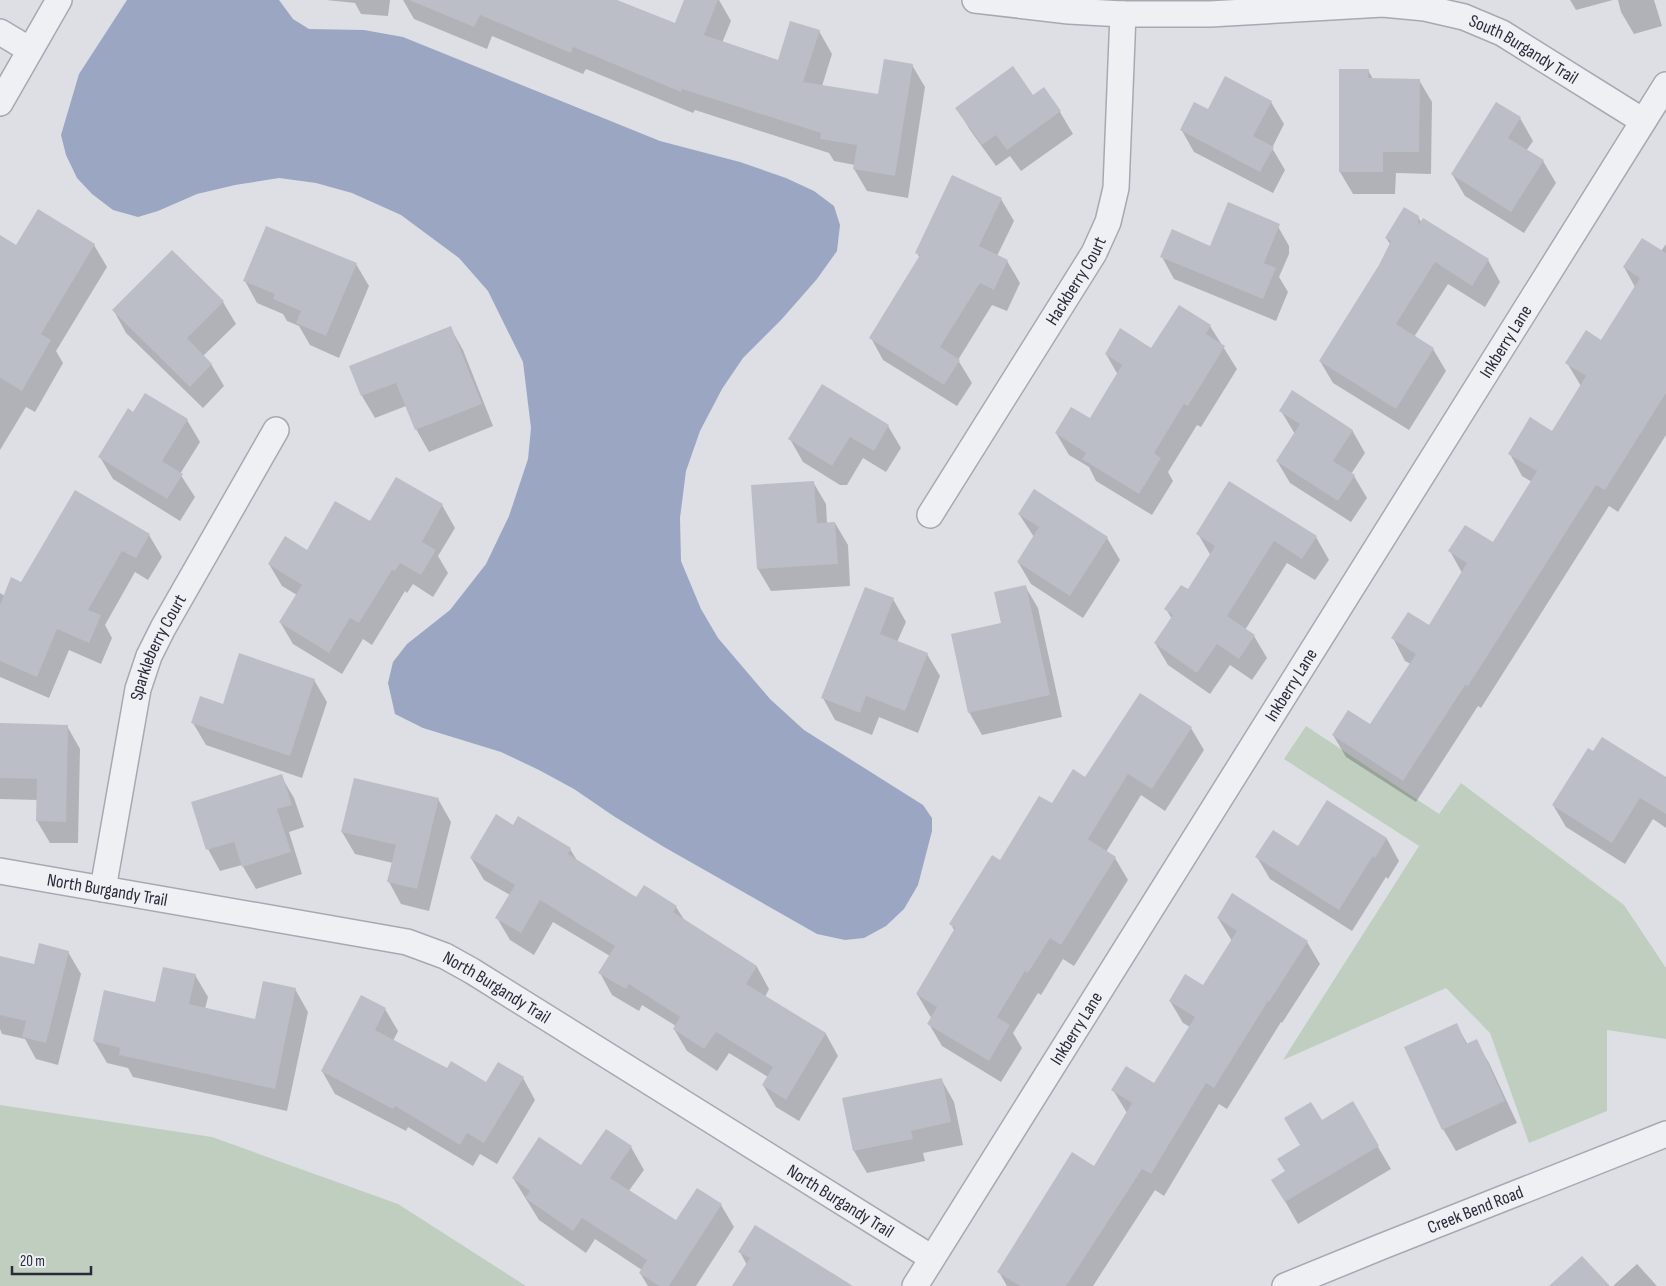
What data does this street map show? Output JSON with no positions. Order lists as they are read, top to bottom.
{
  "streets": {
    "street": [
      "South Burgandy Trail",
      "Hackberry Court",
      "Inkberry Lane",
      "Sparkleberry Court",
      "North Burgandy Trail",
      "Creek Bend Road"
    ]
  },
  "crossings": [
    ["South Burgandy Trail", "Hackberry Court"],
    ["South Burgandy Trail", "Inkberry Lane"],
    ["Inkberry Lane", "North Burgandy Trail"],
    ["Sparkleberry Court", "North Burgandy Trail"]
  ],
  "scale_bar": "20 m"
}
